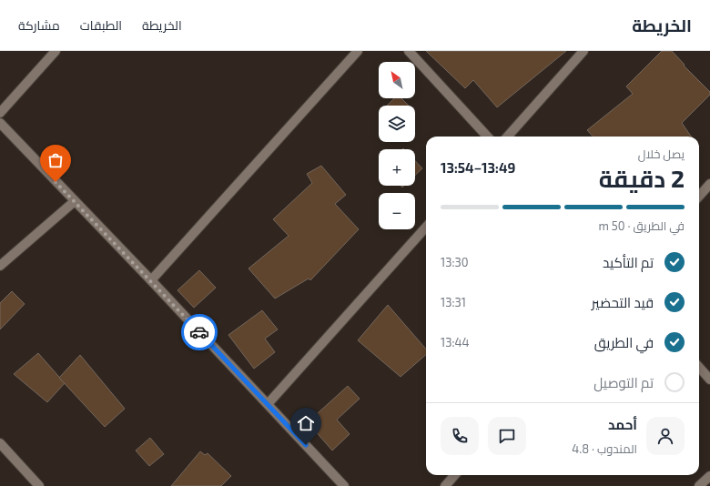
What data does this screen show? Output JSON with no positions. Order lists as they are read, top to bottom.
{
  "north": "top left",
  "page": {
    "header": "الخريطة",
    "nav": ["الخريطة", "الطبقات", "مشاركة"],
    "map_buttons": ["+", "−"],
    "heading": ["2 دقيقة", "يصل خلال", "13:49–13:54"],
    "panel": ["أحمد", "المندوب · 4.8"],
    "bar": "في الطريق · 50 m",
    "list": [
      ["تم التأكيد", "13:30"],
      ["قيد التحضير", "13:31"],
      ["في الطريق", "13:44"],
      "تم التوصيل"
    ]
  }
}
